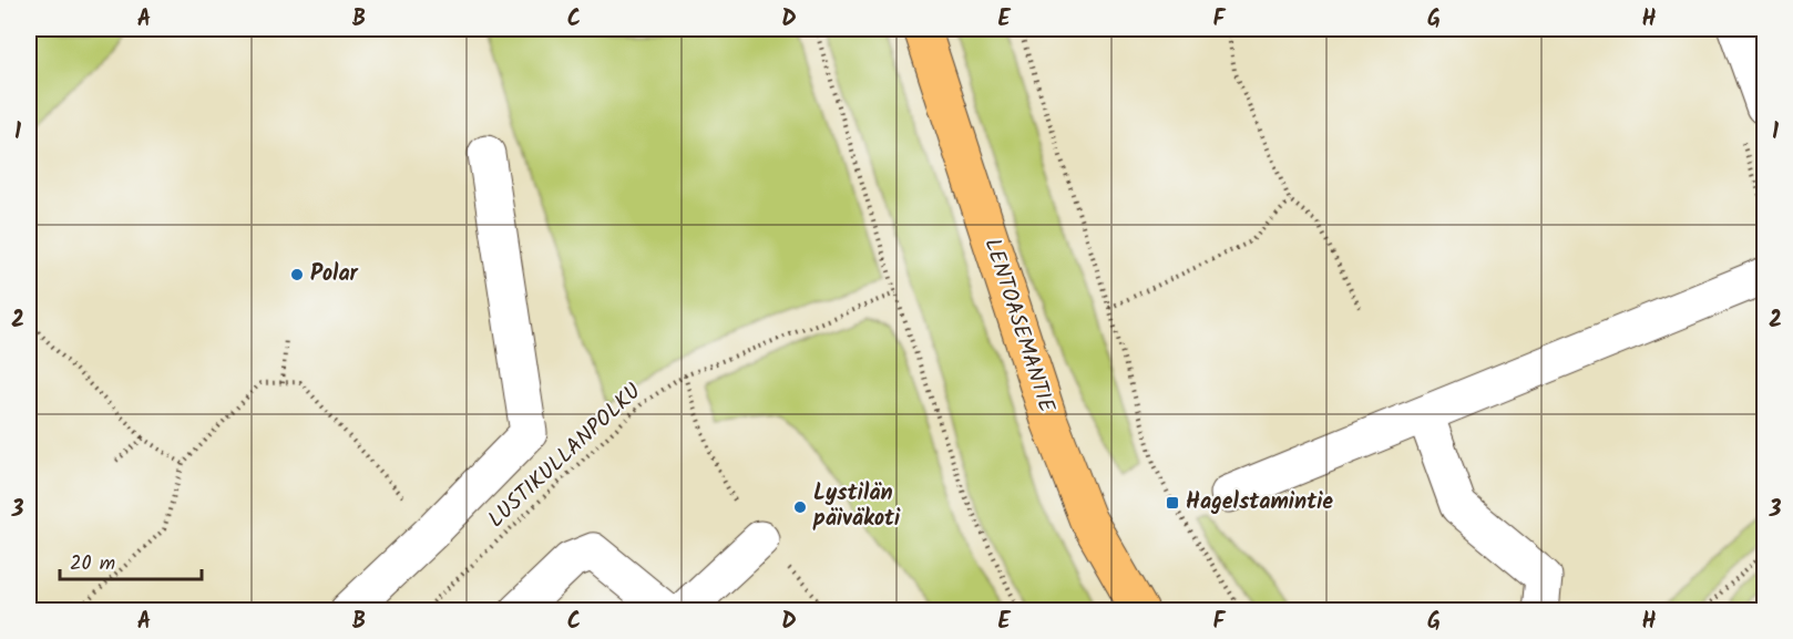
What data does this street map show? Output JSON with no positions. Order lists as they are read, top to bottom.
{
  "streets": {
    "main road": ["LENTOASEMANTIE"],
    "path": ["LUSTIKULLANPOLKU"]
  },
  "places": {
    "other": ["Polar", "Lystilän päiväkoti"],
    "transit": ["Hagelstamintie"]
  },
  "scale_bar": "20 m",
  "grid": {
    "columns": [
      "A",
      "B",
      "C",
      "D",
      "E",
      "F",
      "G",
      "H"
    ],
    "rows": ["1", "2", "3"]
  }
}
